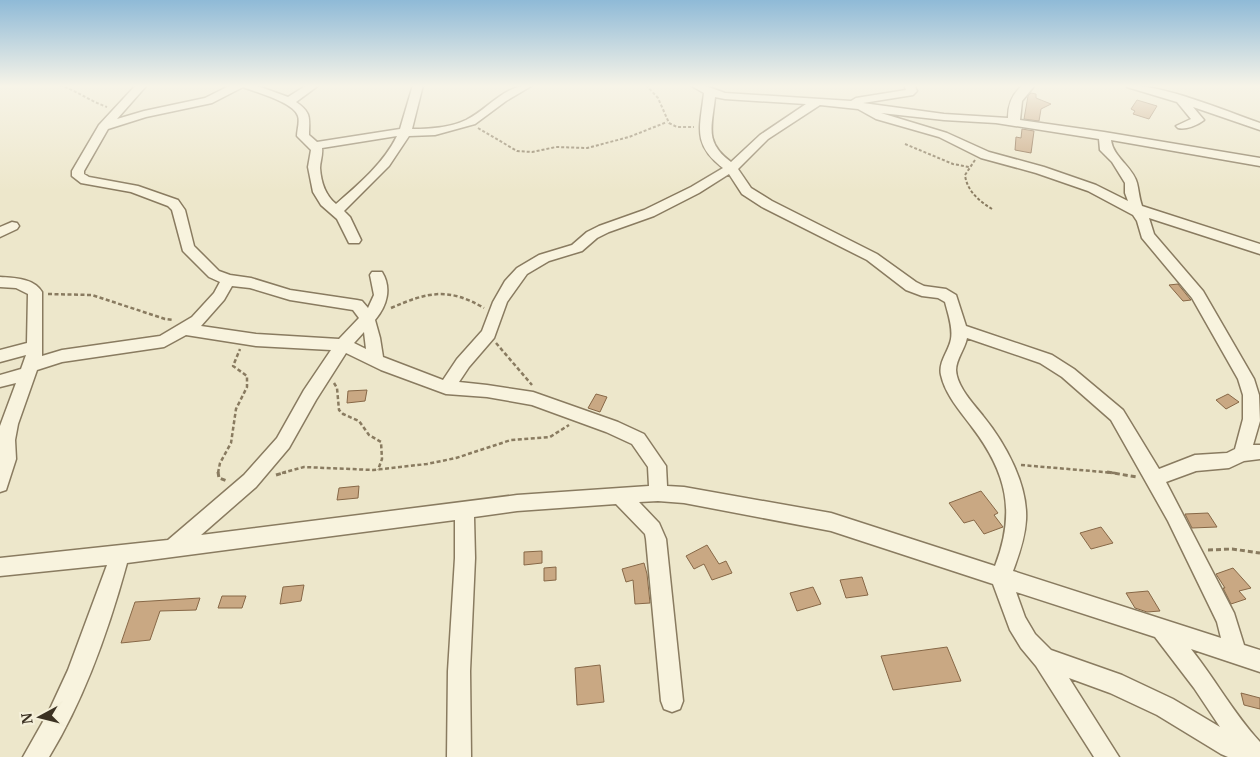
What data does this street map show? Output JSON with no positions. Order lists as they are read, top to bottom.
{
  "north": "left"
}
